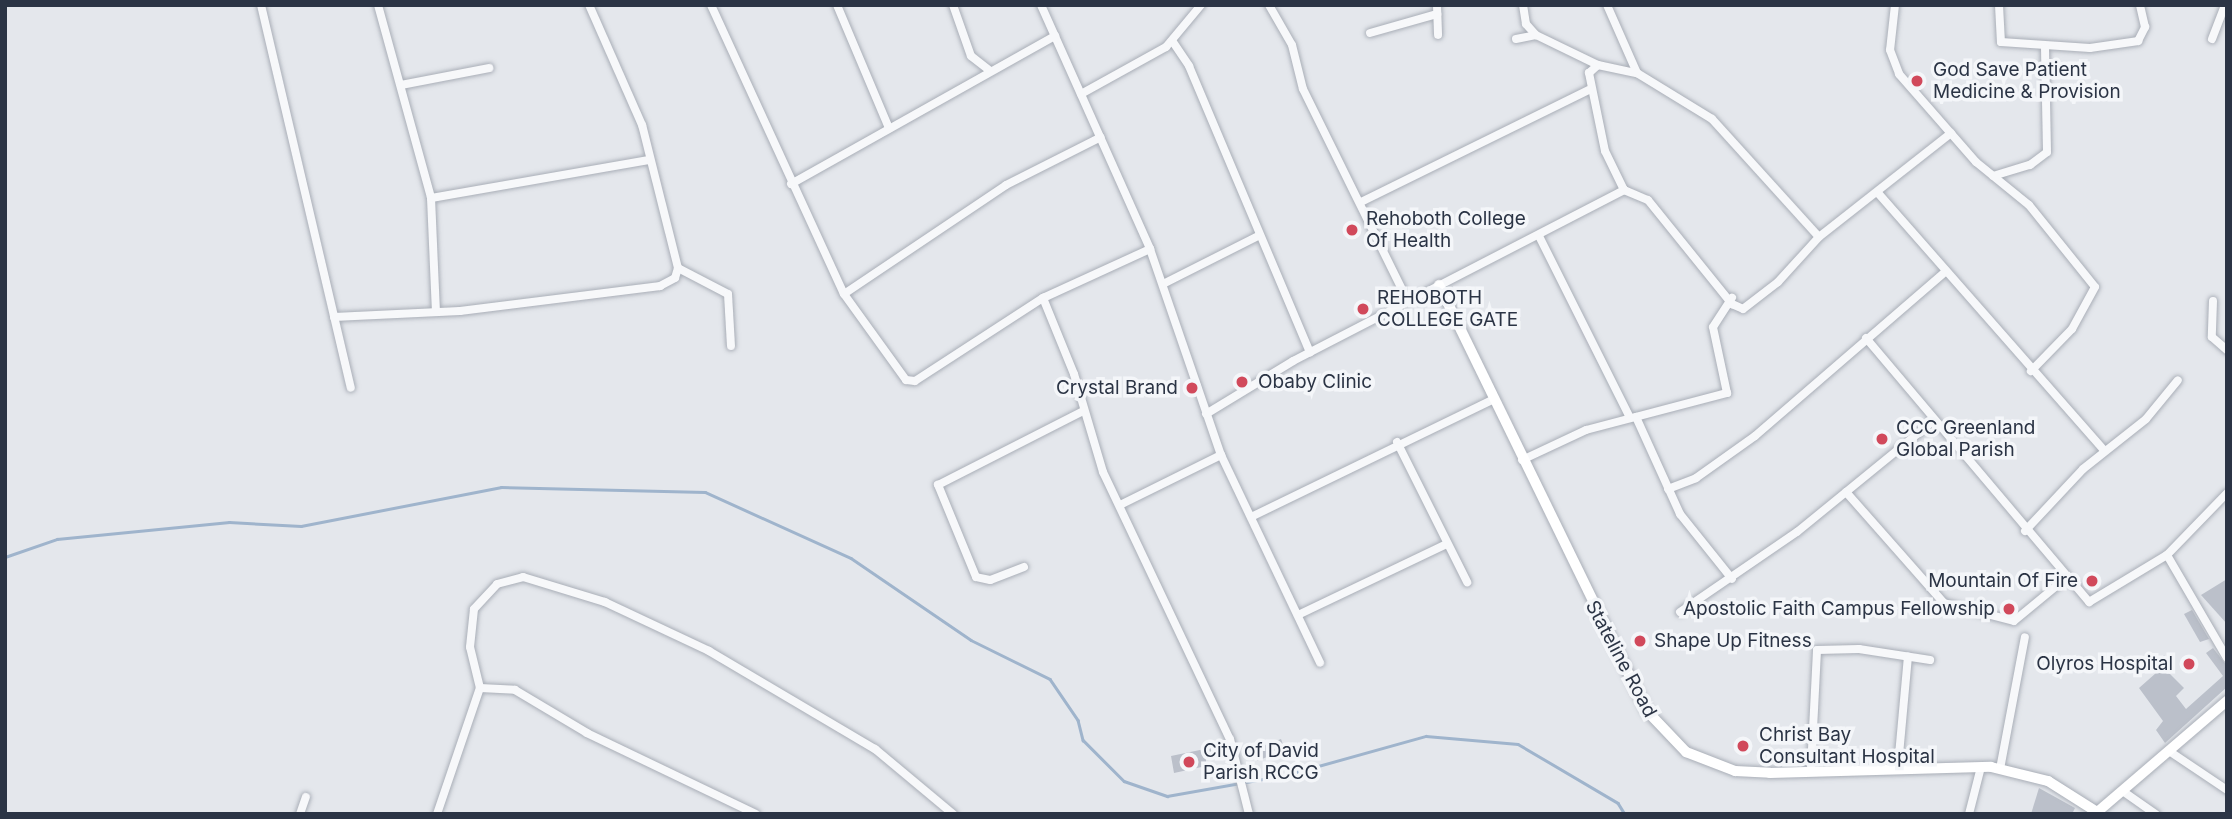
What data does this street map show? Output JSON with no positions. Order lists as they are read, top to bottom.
{
  "streets": {
    "street": ["Stateline Road"]
  },
  "places": [
    "God Save Patient Medicine & Provision",
    "Rehoboth College Of Health",
    "REHOBOTH COLLEGE GATE",
    "Obaby Clinic",
    "Crystal Brand",
    "CCC Greenland Global Parish",
    "Mountain Of Fire",
    "Apostolic Faith Campus Fellowship",
    "Shape Up Fitness",
    "Olyros Hospital",
    "Christ Bay Consultant Hospital",
    "City of David Parish RCCG"
  ]
}
